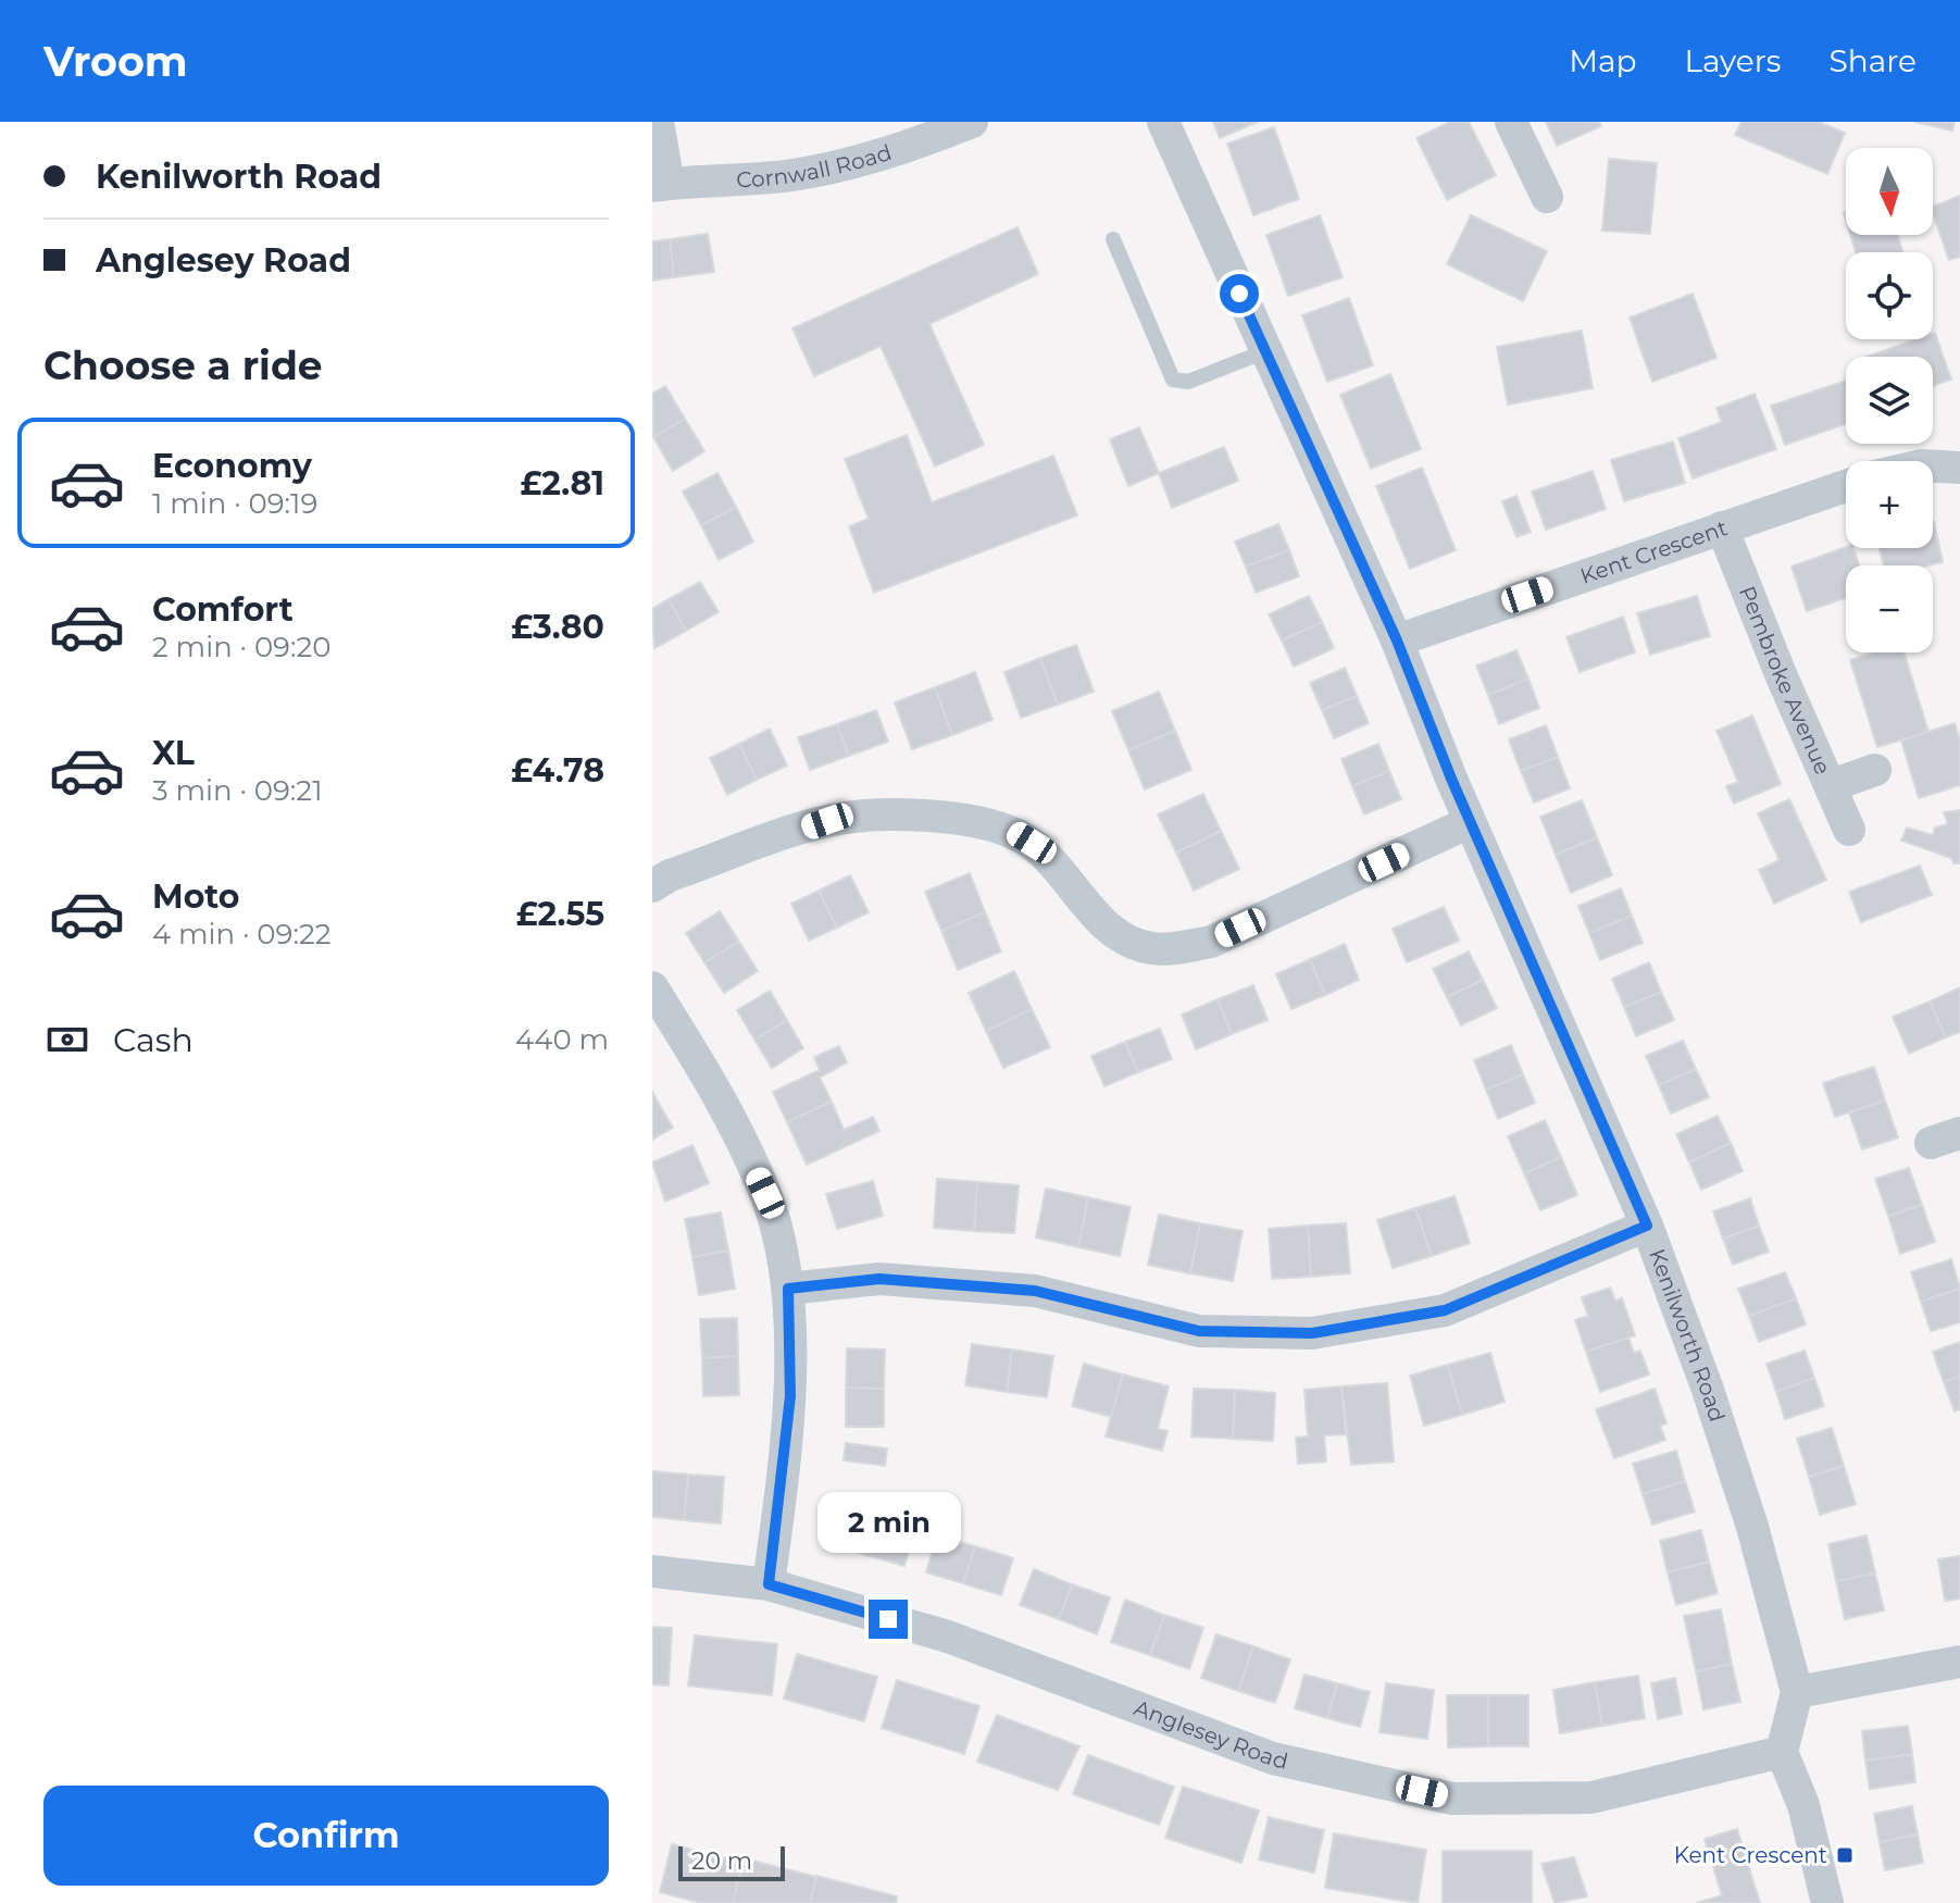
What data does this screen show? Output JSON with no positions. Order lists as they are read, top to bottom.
{
  "streets": {
    "street": [
      "Cornwall Road",
      "Kent Crescent",
      "Pembroke Avenue",
      "Kenilworth Road",
      "Anglesey Road"
    ]
  },
  "crossings": [
    ["Kent Crescent", "Pembroke Avenue"],
    ["Kent Crescent", "Kenilworth Road"],
    ["Kenilworth Road", "Anglesey Road"]
  ],
  "places": {
    "transit": ["Kent Crescent"]
  },
  "scale_bar": "20 m",
  "north": "bottom",
  "page": {
    "header": "Vroom",
    "nav": ["Map", "Layers", "Share"],
    "banner": ["Kenilworth Road", "Anglesey Road"],
    "map_buttons": ["+", "−"],
    "heading": "Choose a ride",
    "list": [
      {
        "name": "Economy",
        "note": "1 min · 09:19",
        "value": "£2.81"
      },
      {
        "name": "Comfort",
        "note": "2 min · 09:20",
        "value": "£3.80"
      },
      {
        "name": "XL",
        "note": "3 min · 09:21",
        "value": "£4.78"
      },
      {
        "name": "Moto",
        "note": "4 min · 09:22",
        "value": "£2.55"
      }
    ],
    "pay": ["Cash", "440 m"],
    "bubble": "2 min",
    "buttons": "Confirm",
    "scale": "20 m"
  }
}
